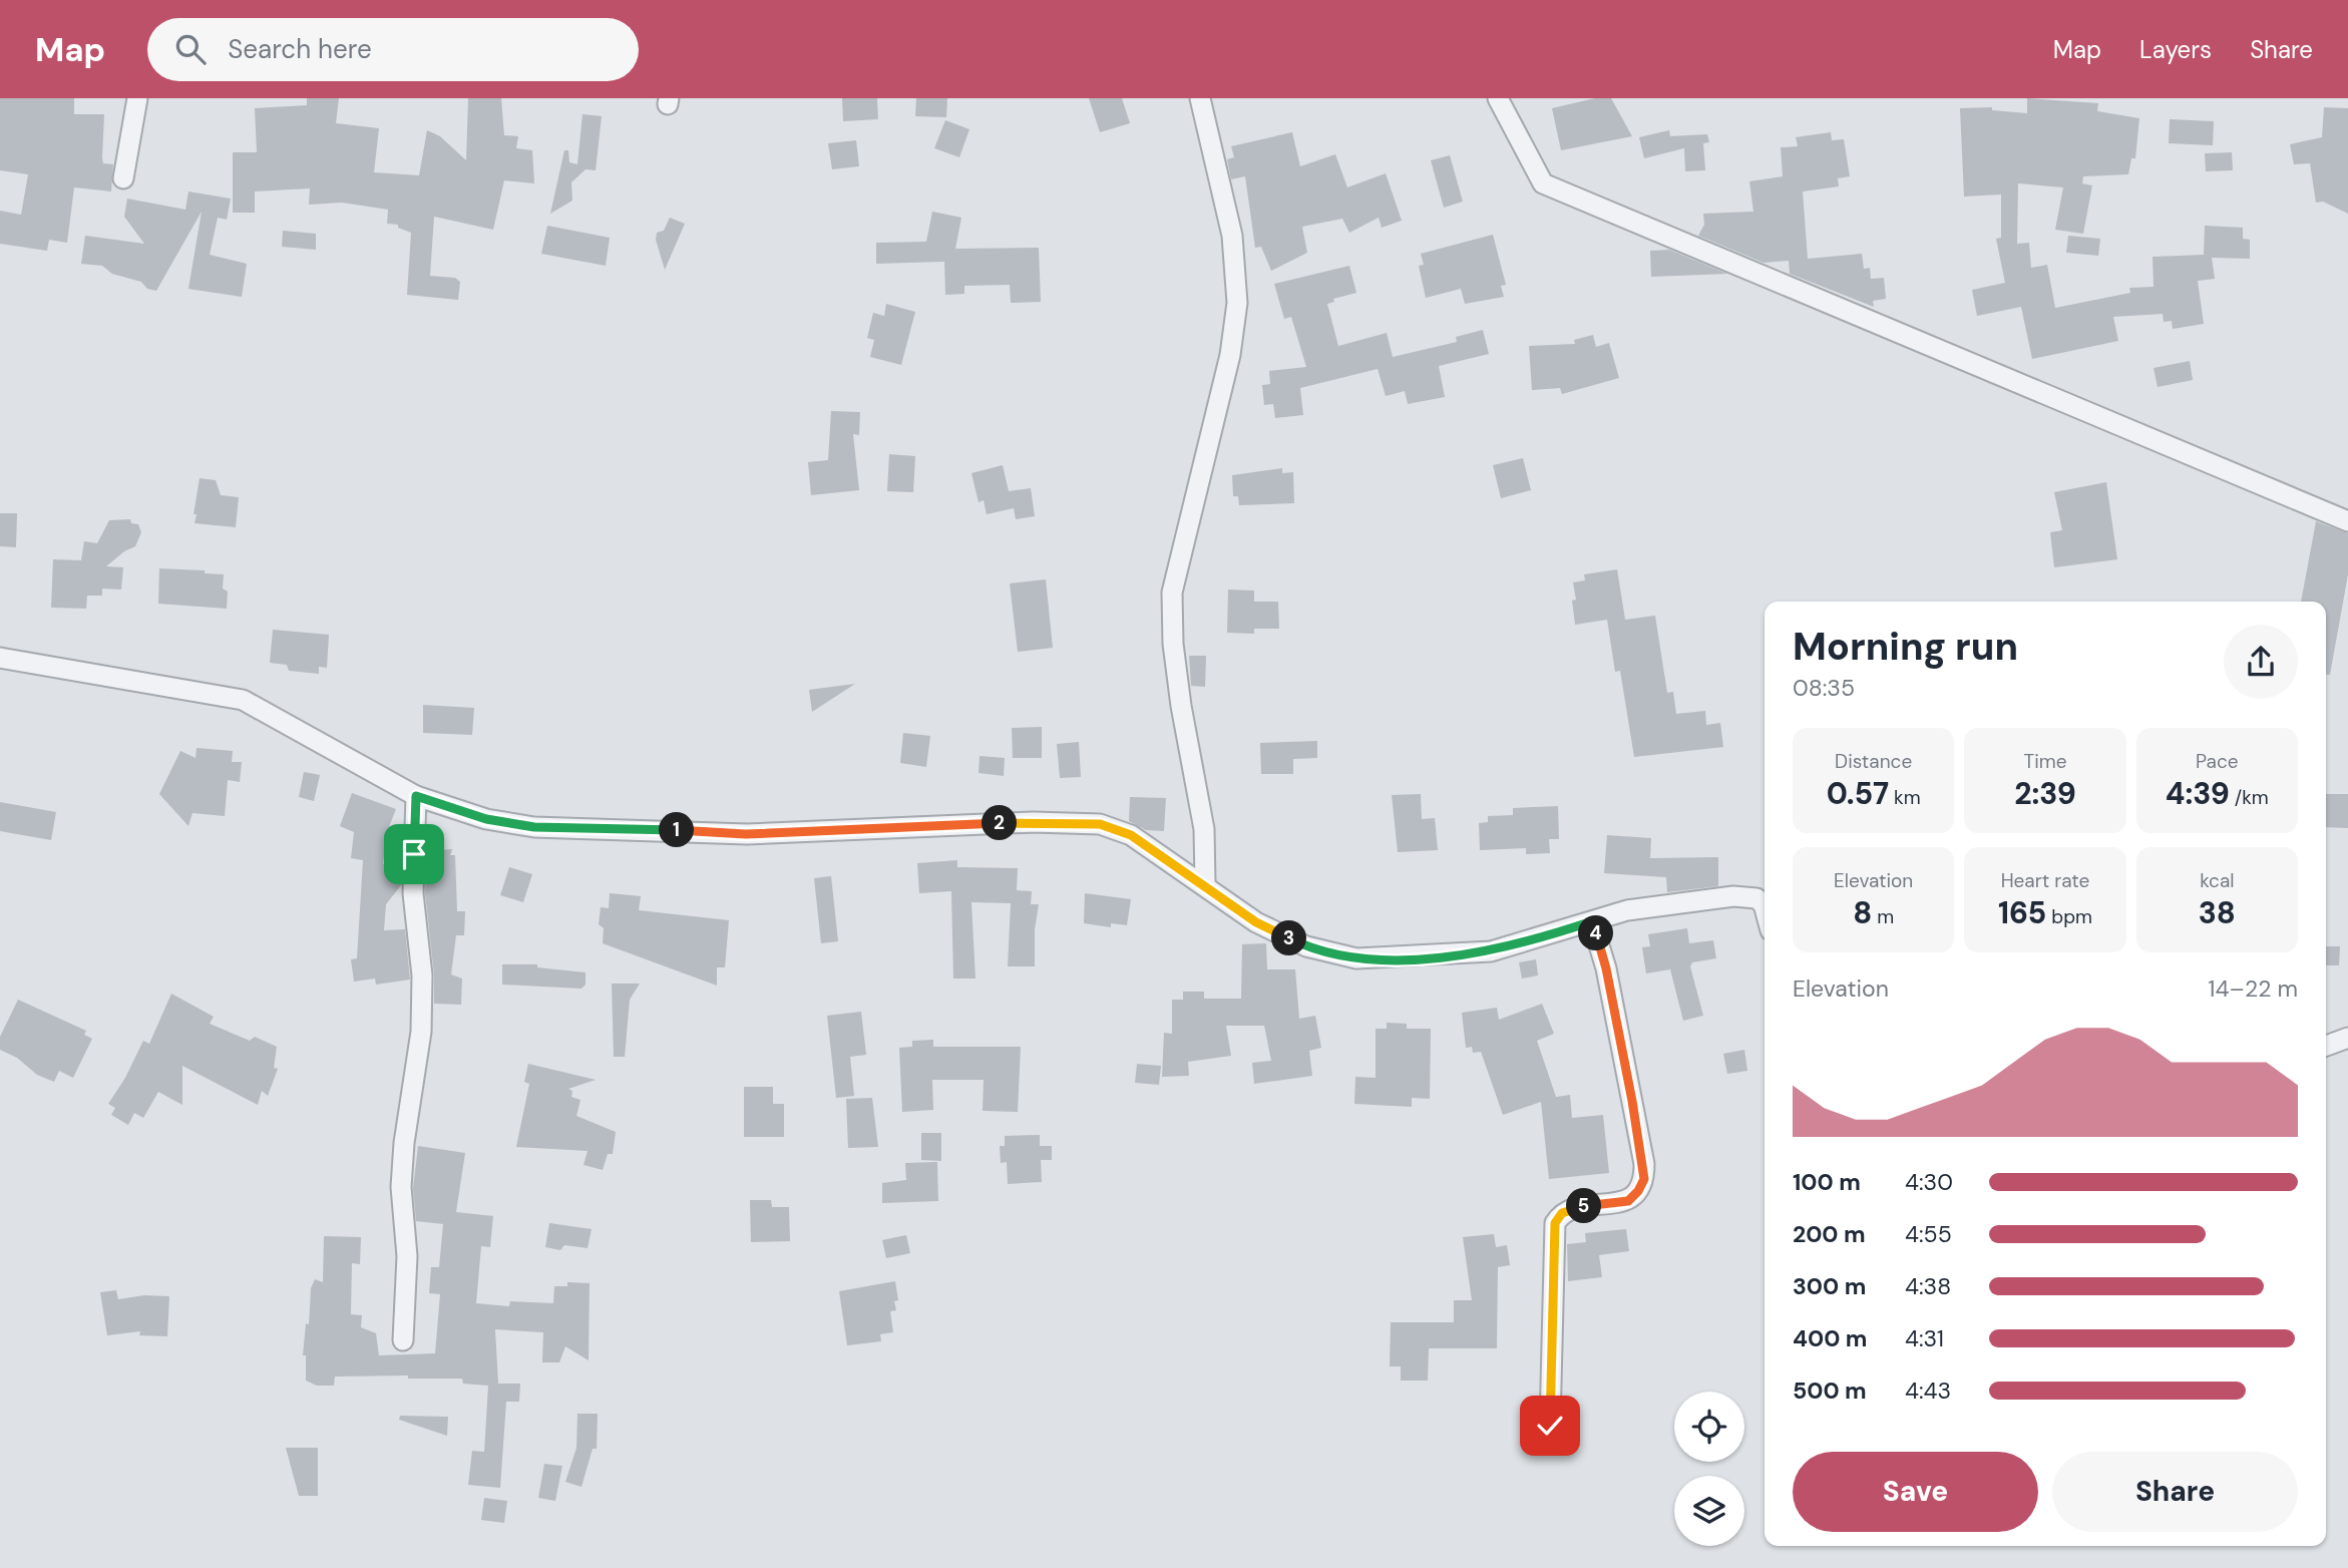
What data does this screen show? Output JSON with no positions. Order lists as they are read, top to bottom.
{
  "page": {
    "header": "Map",
    "search": "Search here",
    "nav": ["Map", "Layers", "Share"],
    "heading": ["Morning run", "08:35"],
    "stats": [
      ["Distance", "0.57 km"],
      ["Time", "2:39"],
      ["Pace", "4:39 /km"],
      ["Elevation", "8 m"],
      ["Heart rate", "165 bpm"],
      ["kcal", "38"]
    ],
    "pins": [
      "2",
      "1",
      "4",
      "3",
      "5"
    ],
    "chart": ["Elevation", "14–22 m"],
    "list": [
      {
        "name": "100 m",
        "note": "4:30"
      },
      {
        "name": "200 m",
        "note": "4:55"
      },
      {
        "name": "300 m",
        "note": "4:38"
      },
      {
        "name": "400 m",
        "note": "4:31"
      },
      {
        "name": "500 m",
        "note": "4:43"
      }
    ],
    "buttons": ["Save", "Share"]
  }
}
